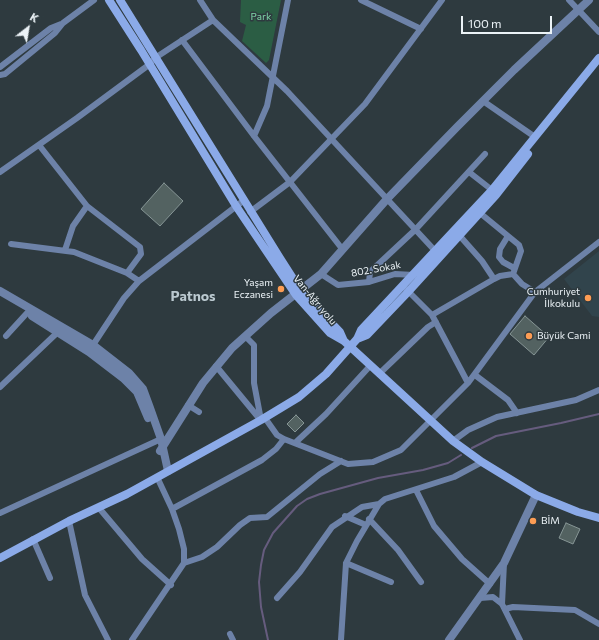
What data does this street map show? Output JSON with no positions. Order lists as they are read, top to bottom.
{
  "streets": {
    "main road": ["Van-Ağrı yolu"],
    "street": ["802. Sokak"]
  },
  "districts": ["Patnos"],
  "parks": ["Park"],
  "places": [
    "Yaşam Eczanesi",
    "Cumhuriyet İlkokulu",
    "Büyük Cami",
    "BİM"
  ],
  "scale_bar": "100 m",
  "north": "top right"
}
